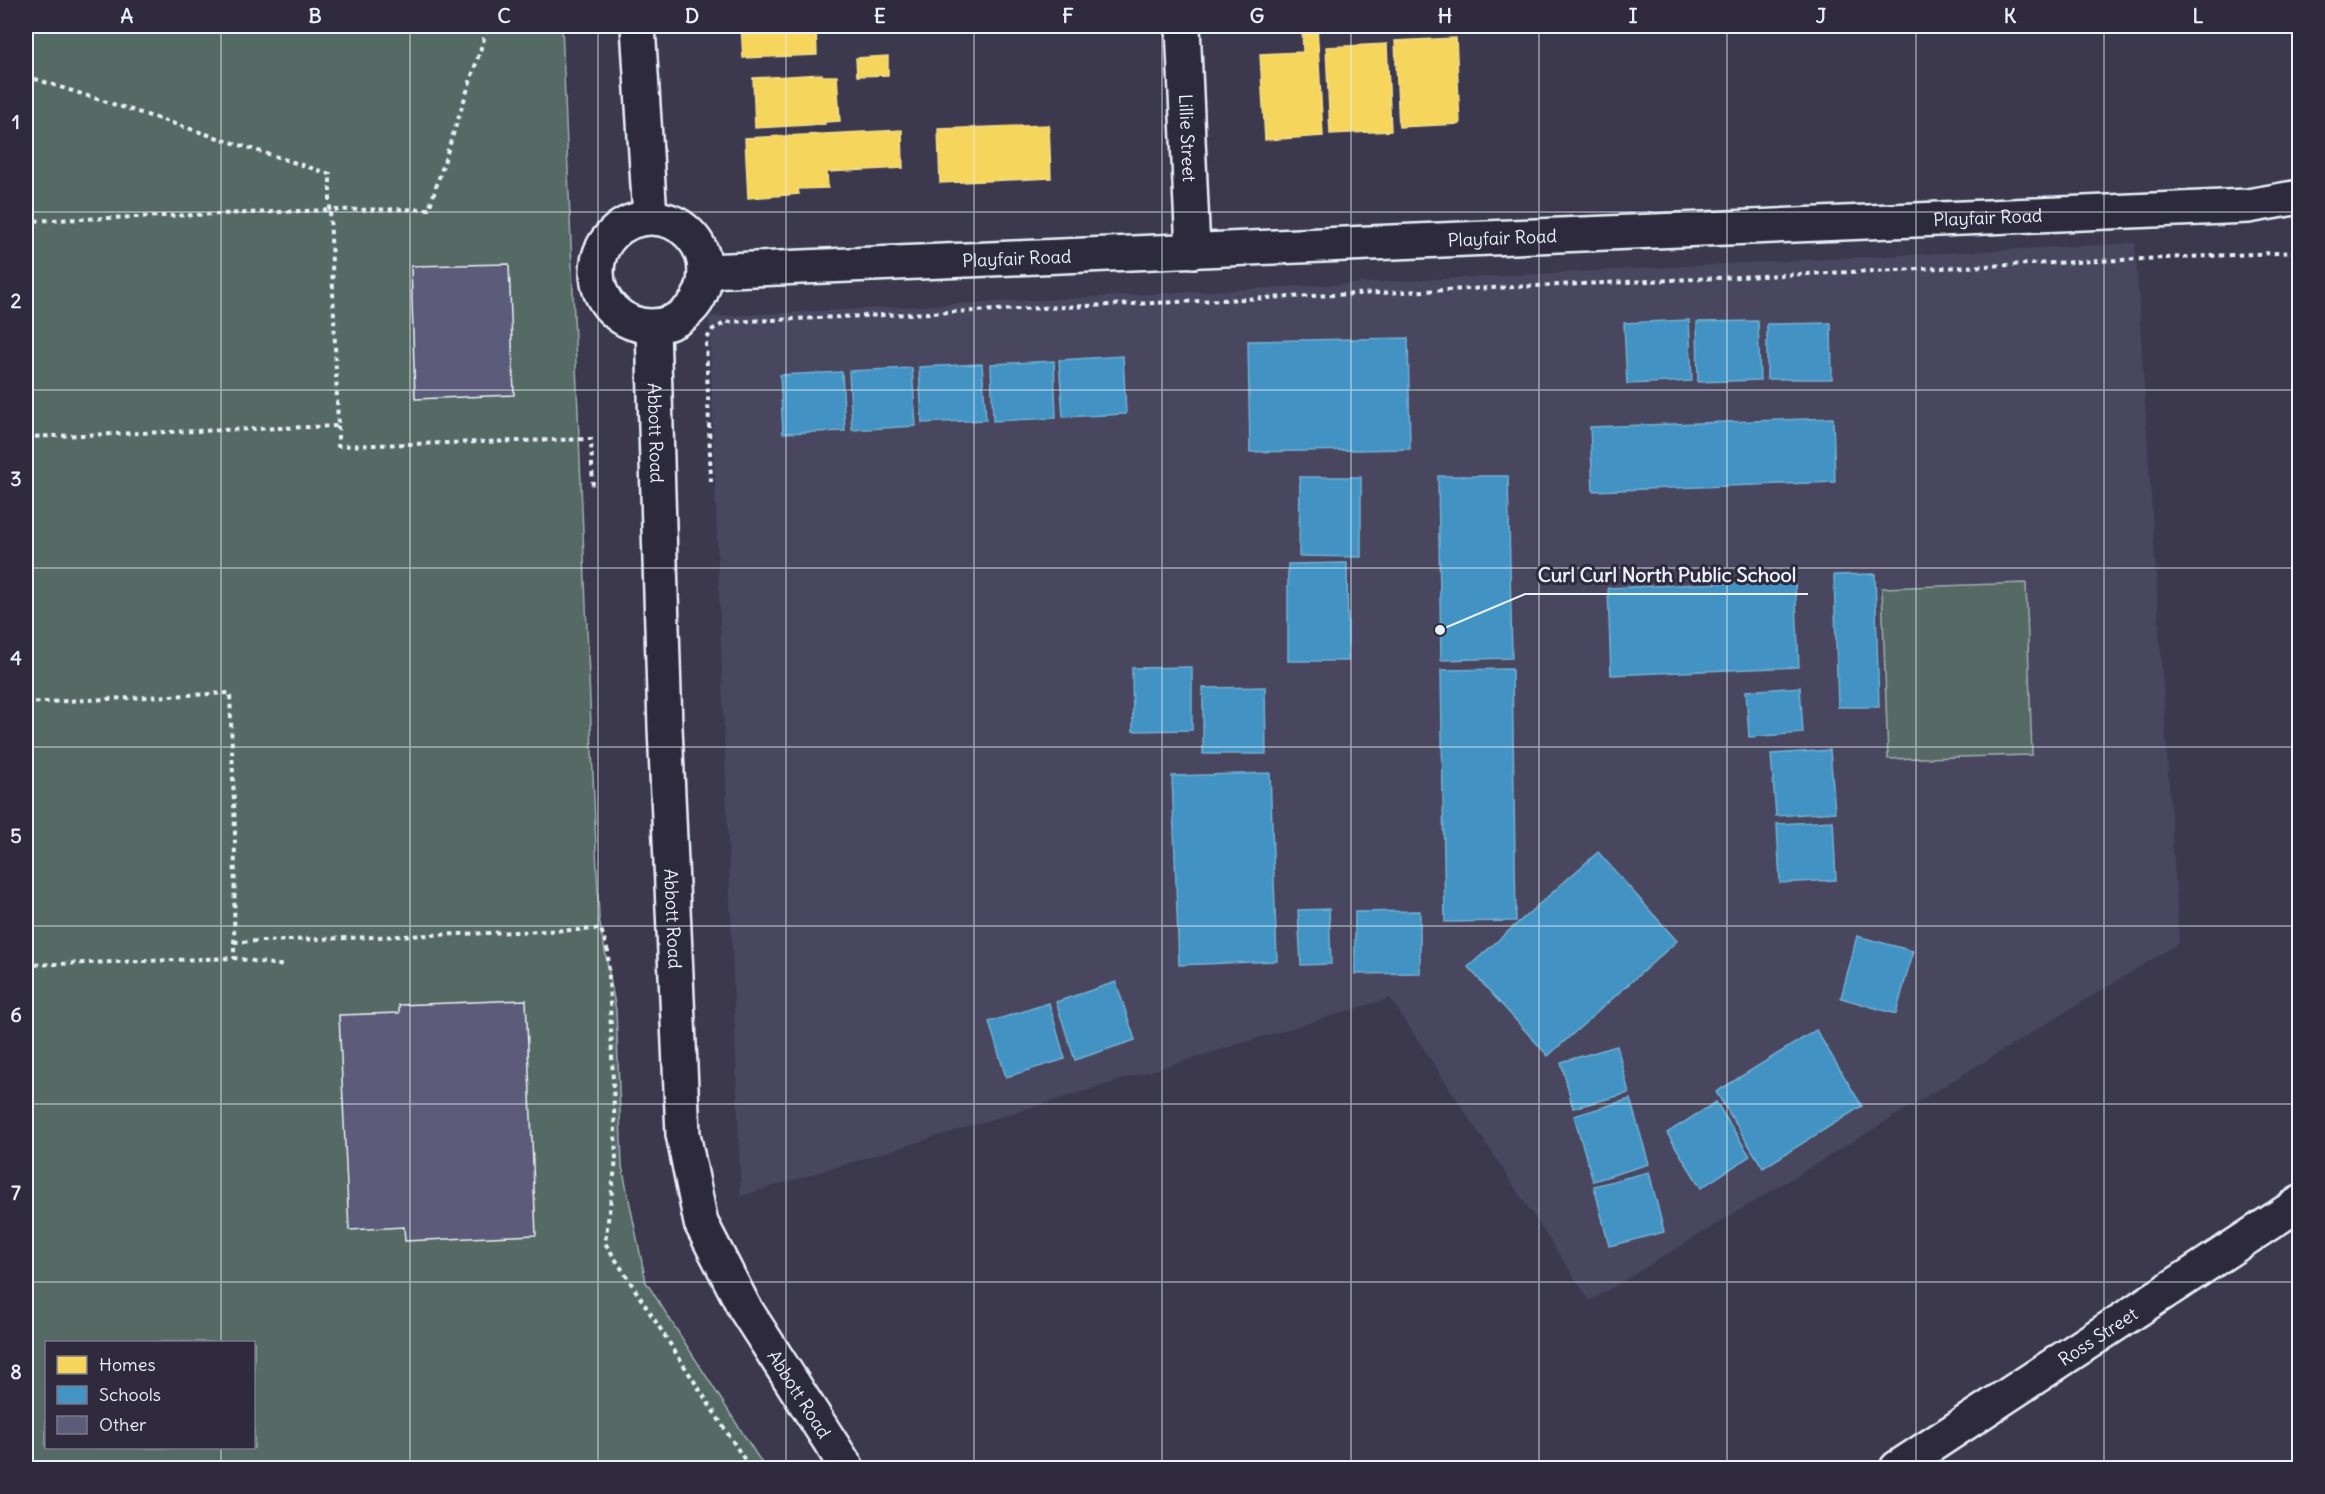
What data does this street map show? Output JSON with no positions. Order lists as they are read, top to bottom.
{
  "streets": {
    "street": [
      "Lillie Street",
      "Playfair Road",
      "Abbott Road",
      "Ross Street"
    ]
  },
  "crossings": [
    ["Lillie Street", "Playfair Road"],
    ["Playfair Road", "Abbott Road"]
  ],
  "places": ["Curl Curl North Public School"],
  "legend": ["Homes", "Schools", "Other"],
  "grid": {
    "columns": [
      "A",
      "B",
      "C",
      "D",
      "E",
      "F",
      "G",
      "H",
      "I",
      "J",
      "K",
      "L"
    ],
    "rows": [
      "1",
      "2",
      "3",
      "4",
      "5",
      "6",
      "7",
      "8"
    ]
  }
}
